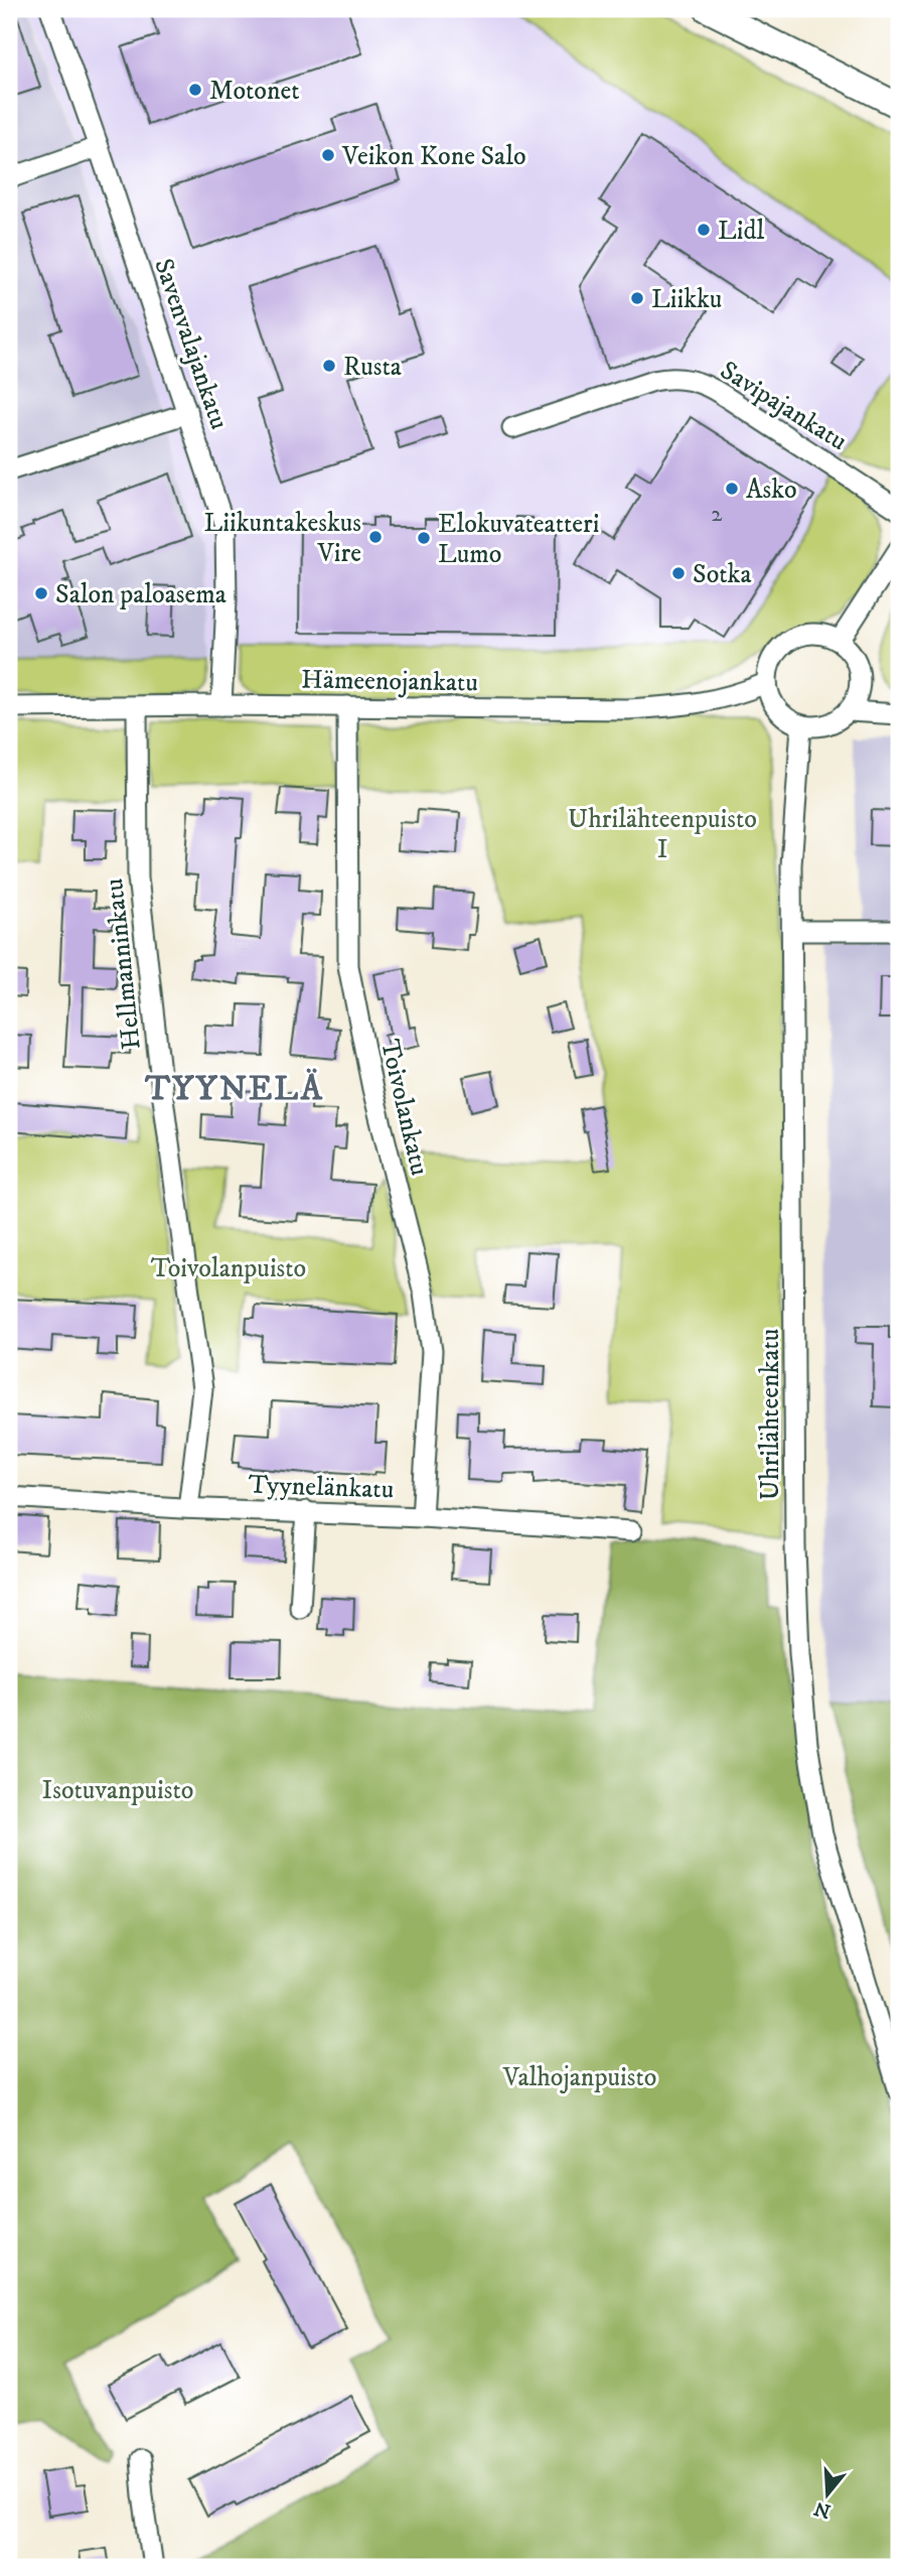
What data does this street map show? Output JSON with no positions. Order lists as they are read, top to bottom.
{
  "streets": {
    "street": [
      "Savenvalajankatu",
      "Savipajankatu",
      "Hämeenojankatu",
      "Hellmanninkatu",
      "Toivolankatu",
      "Uhrilähteenkatu",
      "Tyynelänkatu"
    ]
  },
  "crossings": [
    ["Savenvalajankatu", "Hämeenojankatu"],
    ["Hämeenojankatu", "Hellmanninkatu"],
    ["Hämeenojankatu", "Toivolankatu"],
    ["Hämeenojankatu", "Uhrilähteenkatu"],
    ["Hellmanninkatu", "Tyynelänkatu"],
    ["Toivolankatu", "Tyynelänkatu"]
  ],
  "districts": ["TYYNELÄ"],
  "parks": [
    "Uhrilähteenpuisto I",
    "Toivolanpuisto",
    "Isotuvanpuisto",
    "Valhojanpuisto"
  ],
  "places": [
    "Motonet",
    "Veikon Kone Salo",
    "Lidl",
    "Liikku",
    "Rusta",
    "Asko",
    "Liikuntakeskus Vire",
    "Elokuvateatteri Lumo",
    "Sotka",
    "Salon paloasema"
  ],
  "house_numbers": ["2"],
  "north": "bottom"
}
